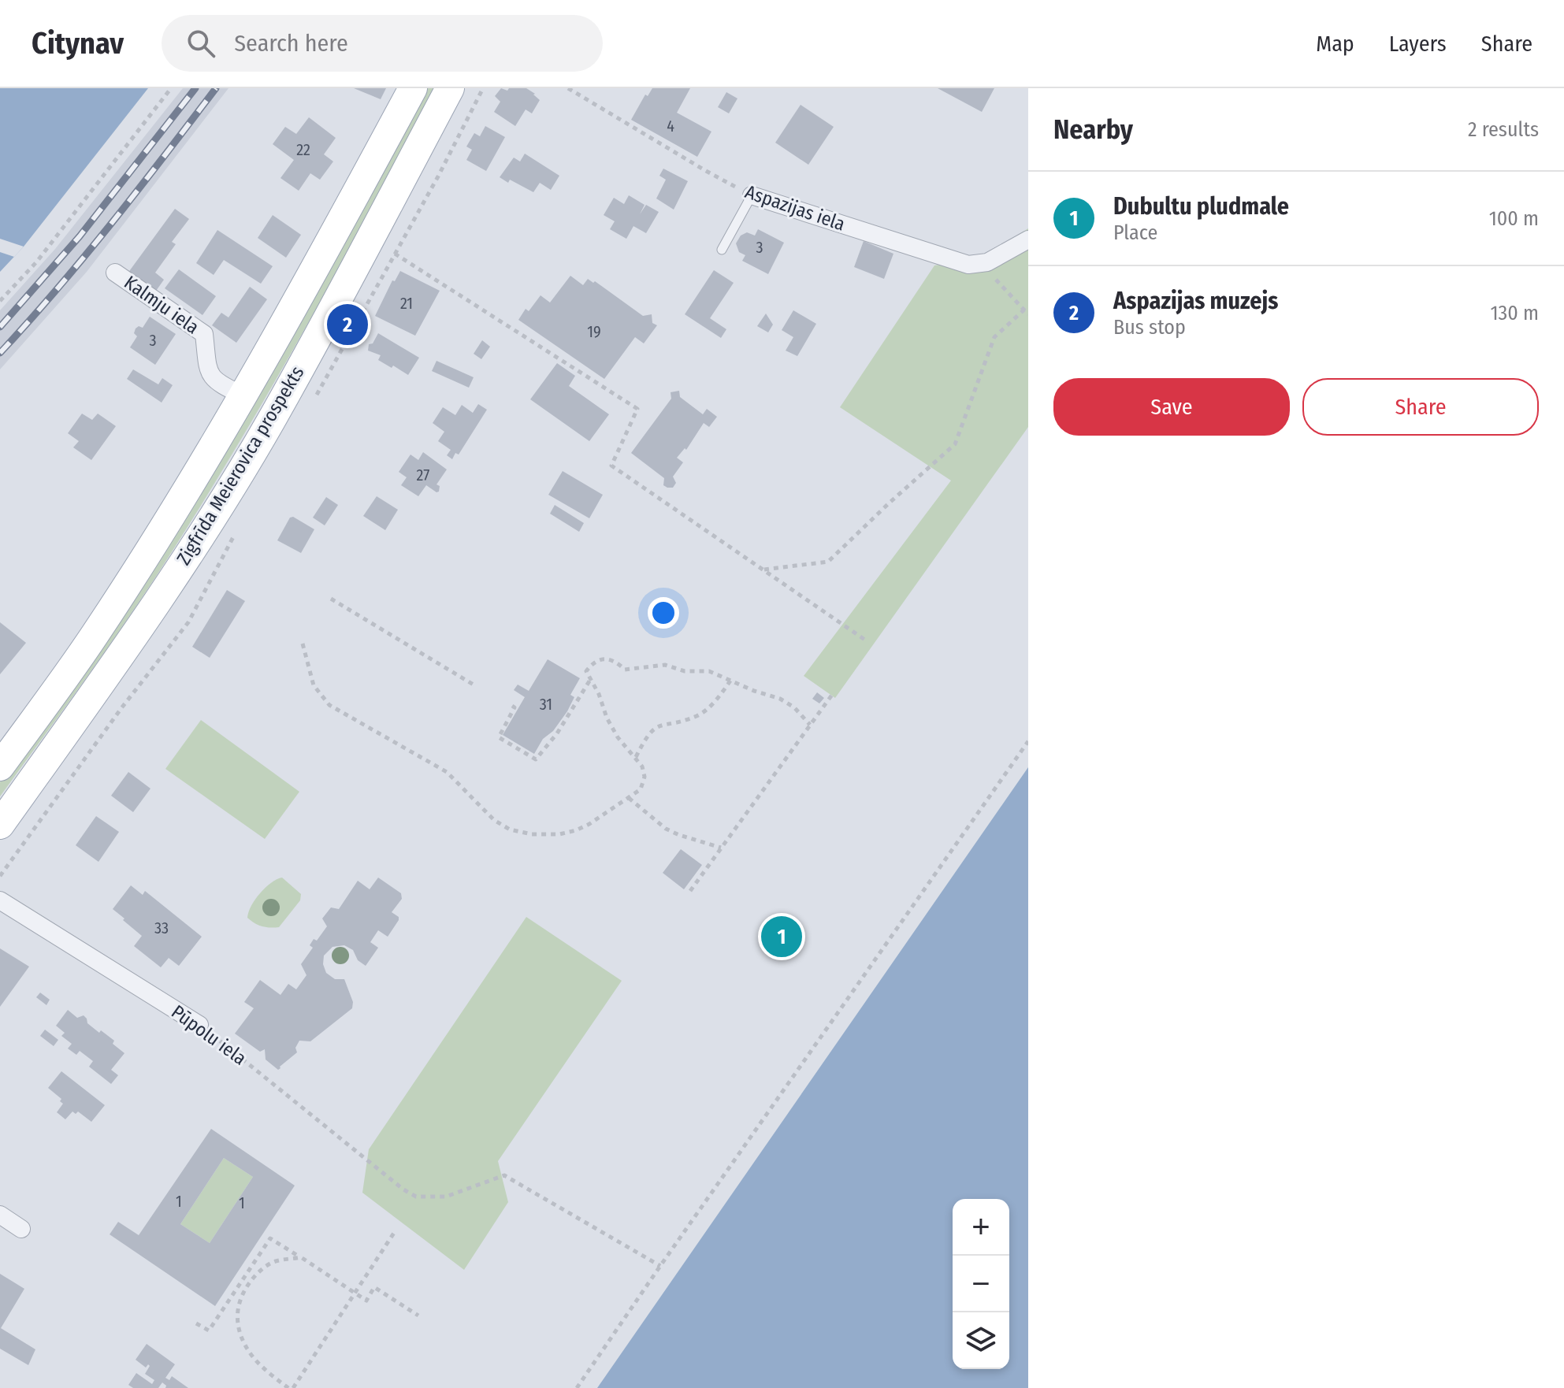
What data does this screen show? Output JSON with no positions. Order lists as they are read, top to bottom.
{
  "streets": {
    "main road": ["Zigfrīda Meierovica prospekts"],
    "street": ["Aspazijas iela", "Kalmju iela", "Pūpolu iela"]
  },
  "crossings": [
    ["Kalmju iela", "Zigfrīda Meierovica prospekts"]
  ],
  "house_numbers": [
    "4",
    "22",
    "3",
    "21",
    "19",
    "3",
    "27",
    "31",
    "33",
    "1",
    "1"
  ],
  "page": {
    "header": "Citynav",
    "search": "Search here",
    "nav": ["Map", "Layers", "Share"],
    "heading": ["Nearby", "2 results"],
    "list": [
      {
        "mark": "1",
        "name": "Dubultu pludmale",
        "note": "Place",
        "value": "100 m"
      },
      {
        "mark": "2",
        "name": "Aspazijas muzejs",
        "note": "Bus stop",
        "value": "130 m"
      }
    ],
    "pins": ["2", "1"],
    "buttons": ["Save", "Share"],
    "map_buttons": ["+", "−"]
  }
}
